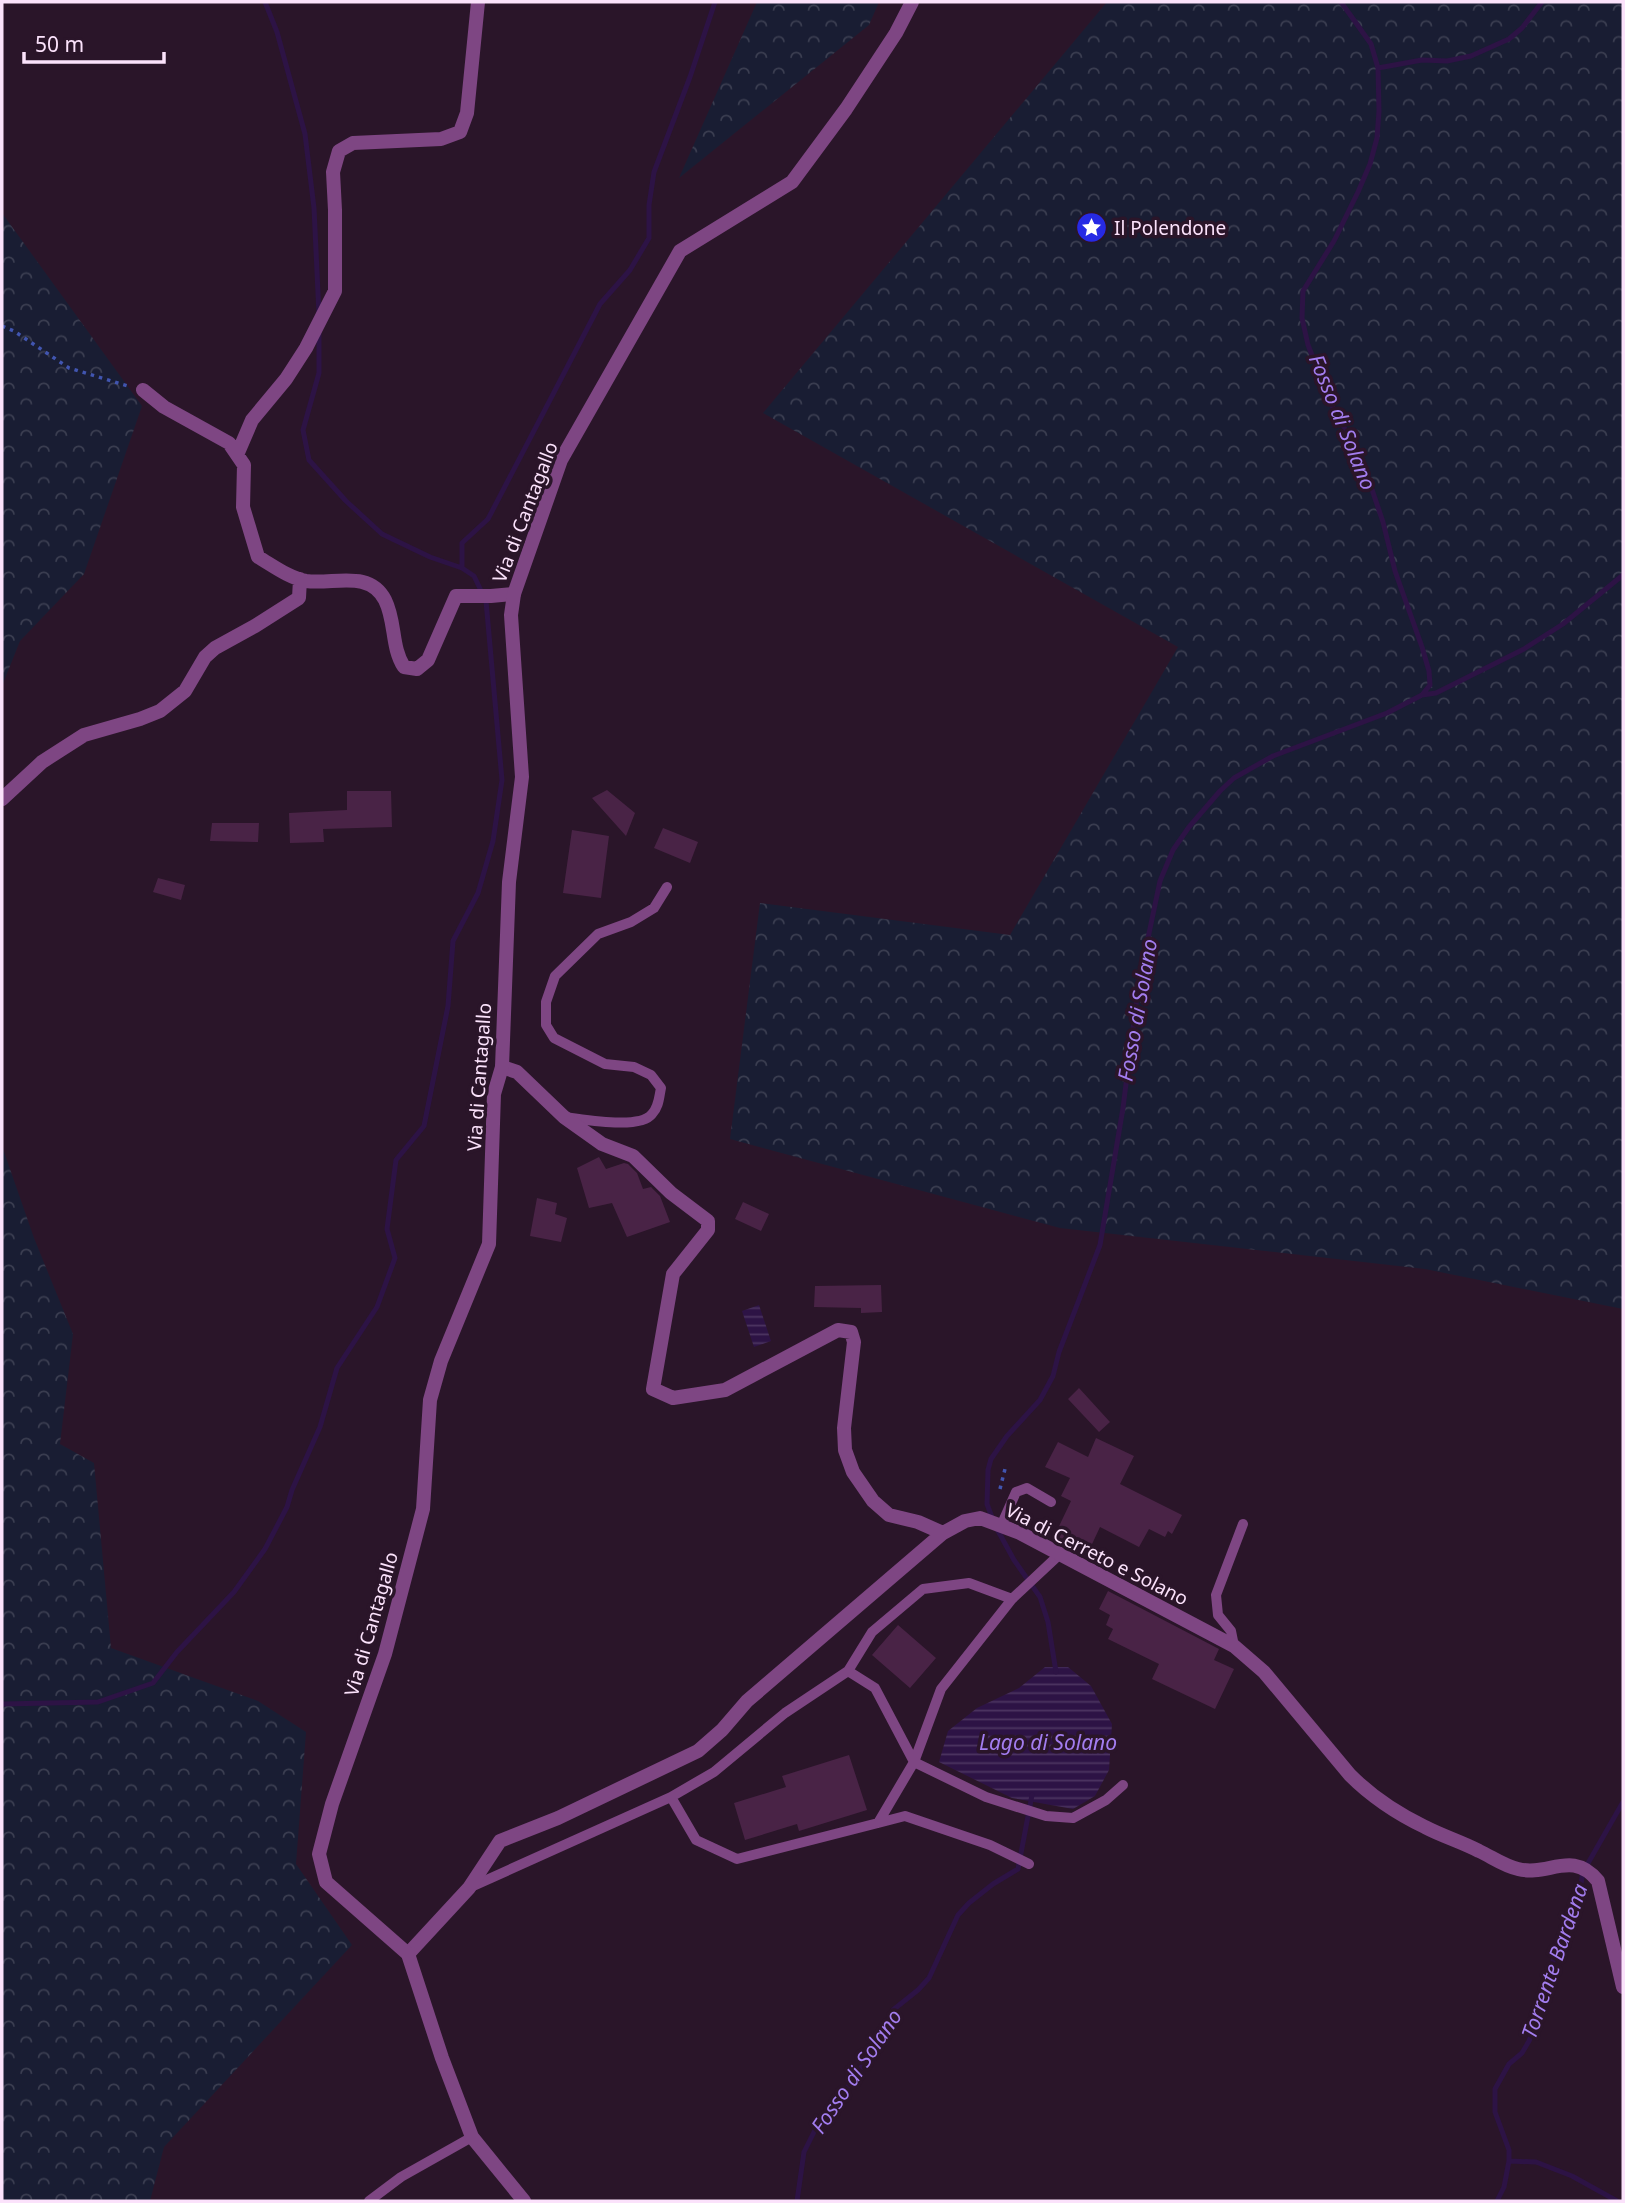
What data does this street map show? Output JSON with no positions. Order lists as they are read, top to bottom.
{
  "streets": {
    "street": ["Via di Cantagallo", "Via di Cerreto e Solano"]
  },
  "crossings": [
    ["Via di Cantagallo", "Via di Cerreto e Solano"]
  ],
  "water": ["Fosso di Solano", "Lago di Solano", "Torrente Bardena"],
  "places": {
    "place": ["Il Polendone"]
  },
  "scale_bar": "50 m"
}
